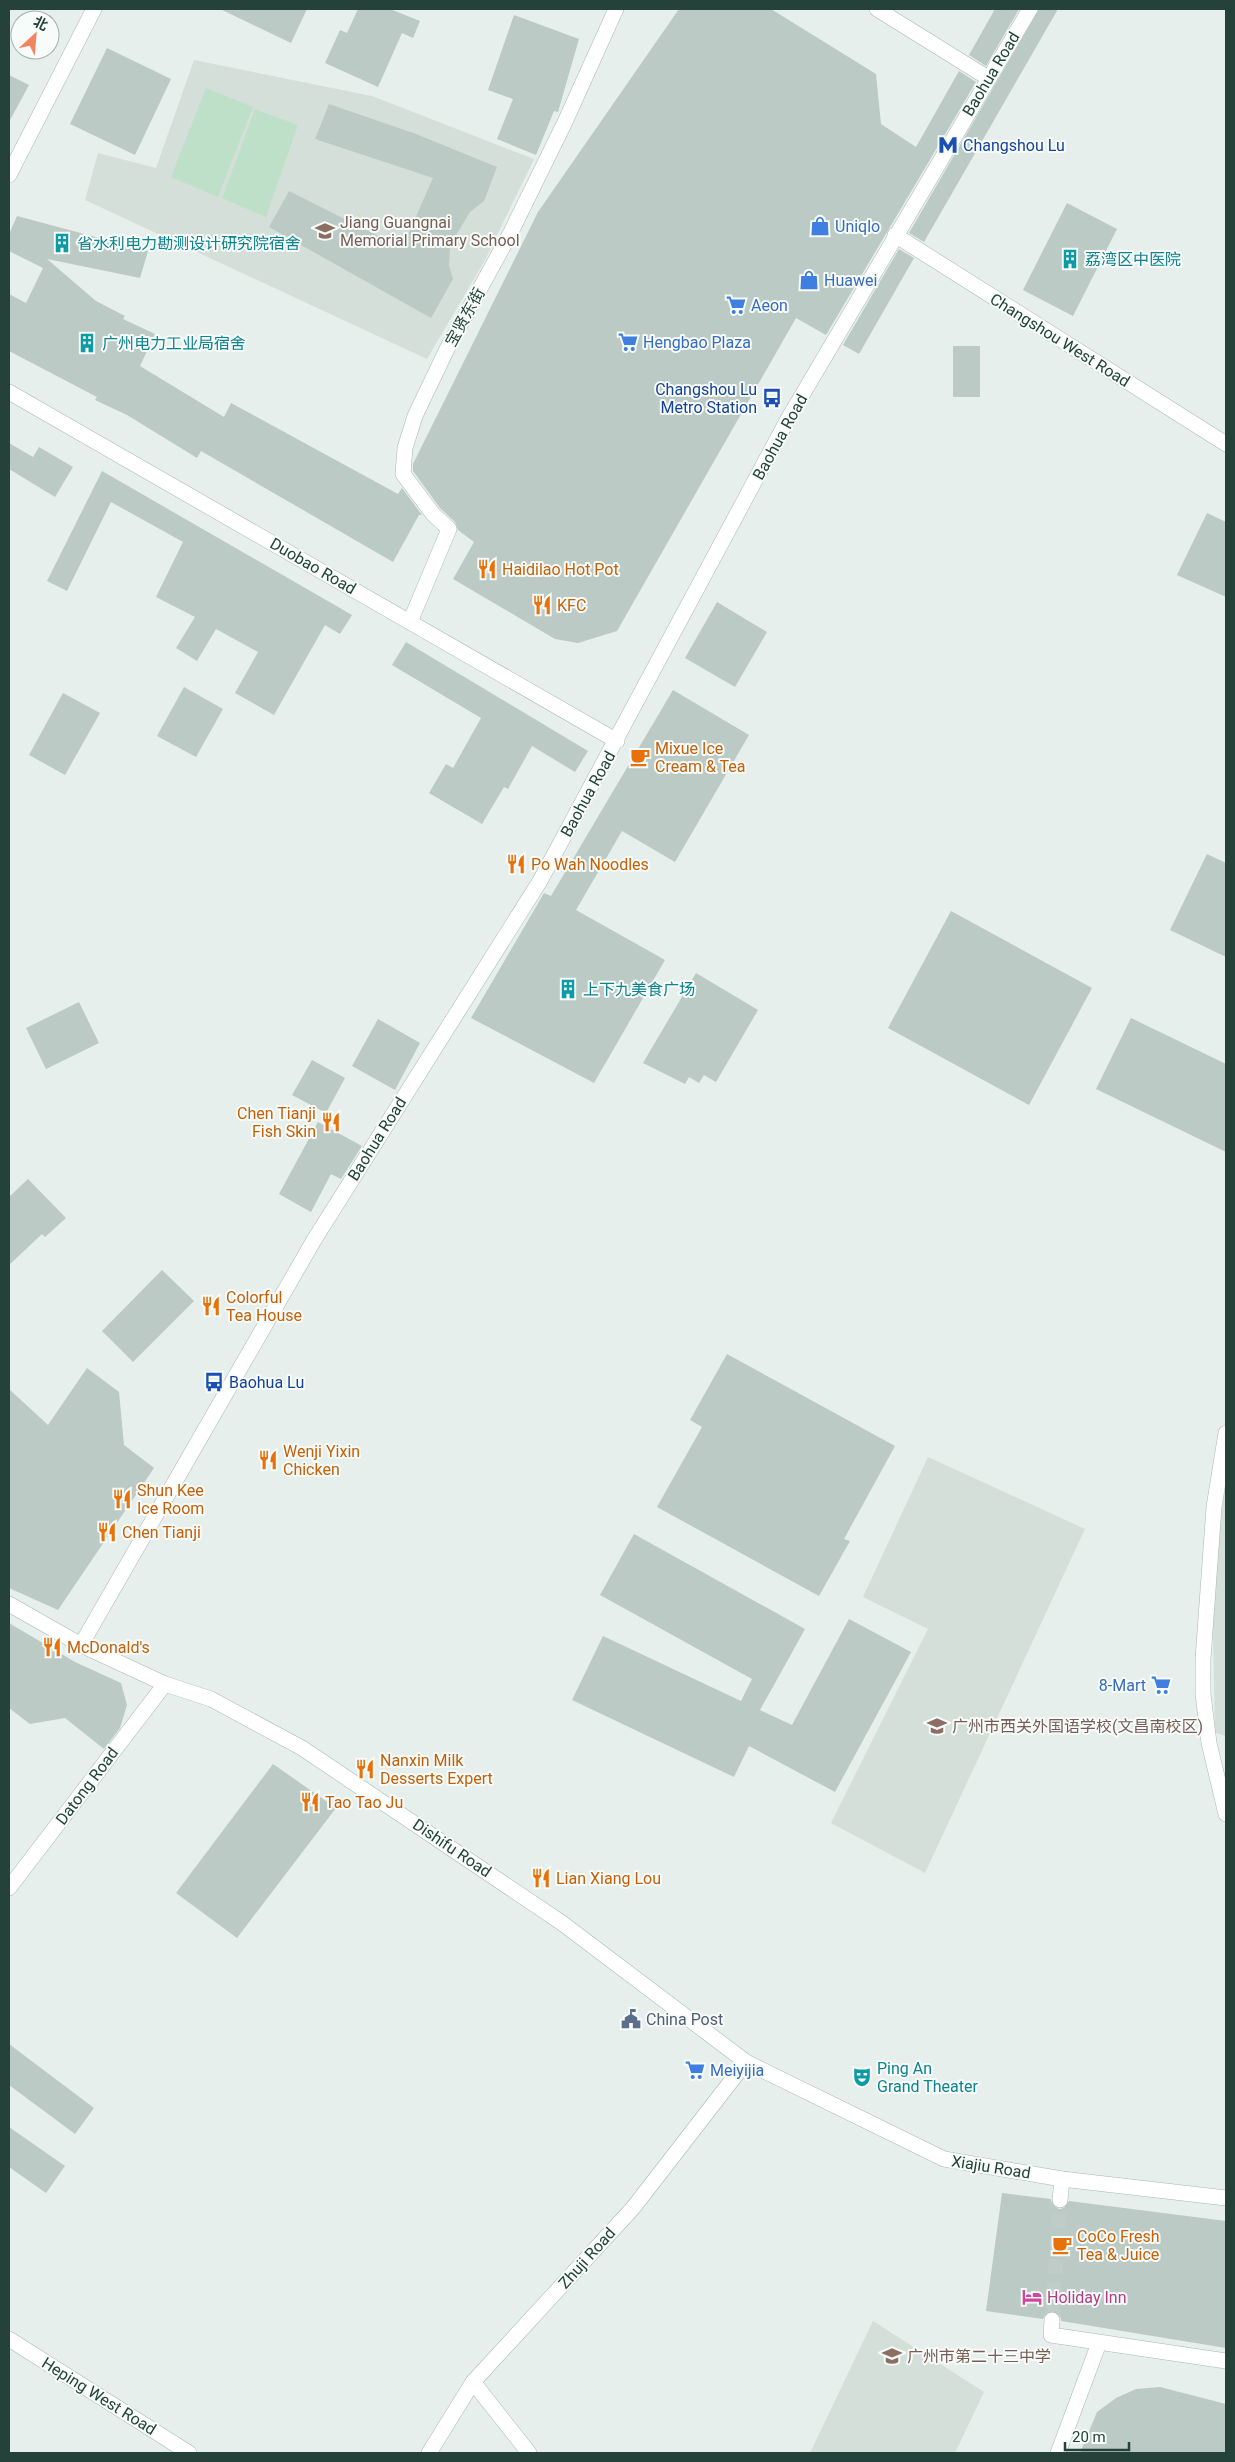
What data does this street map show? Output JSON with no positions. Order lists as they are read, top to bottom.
{
  "streets": {
    "street": [
      "Baohua Road",
      "宝贤东街",
      "Changshou West Road",
      "Duobao Road",
      "Datong Road",
      "Dishifu Road",
      "Xiajiu Road",
      "Zhuji Road",
      "Heping West Road"
    ]
  },
  "crossings": [
    ["Baohua Road", "Changshou West Road"],
    ["Baohua Road", "Duobao Road"],
    ["Baohua Road", "Dishifu Road"],
    ["宝贤东街", "Duobao Road"],
    ["Datong Road", "Dishifu Road"],
    ["Dishifu Road", "Xiajiu Road"],
    ["Dishifu Road", "Zhuji Road"],
    ["Xiajiu Road", "Zhuji Road"]
  ],
  "places": {
    "metro station": ["Changshou Lu"],
    "shop": ["Uniqlo", "Huawei"],
    "school or university": ["Jiang Guangnai Memorial Primary School", "广州市西关外国语学校(文昌南校区)", "广州市第二十三中学"],
    "building": [
      "省水利电力勘测设计研究院宿舍",
      "荔湾区中医院",
      "广州电力工业局宿舍",
      "上下九美食广场"
    ],
    "supermarket": [
      "Aeon",
      "Hengbao Plaza",
      "8-Mart",
      "Meiyijia"
    ],
    "bus stop": ["Changshou Lu Metro Station", "Baohua Lu"],
    "restaurant": [
      "Haidilao Hot Pot",
      "KFC",
      "Po Wah Noodles",
      "Chen Tianji Fish Skin",
      "Colorful Tea House",
      "Wenji Yixin Chicken",
      "Shun Kee Ice Room",
      "Chen Tianji",
      "McDonald's",
      "Nanxin Milk Desserts Expert",
      "Tao Tao Ju",
      "Lian Xiang Lou"
    ],
    "cafe": ["Mixue Ice Cream & Tea", "CoCo Fresh Tea & Juice"],
    "public building": ["China Post"],
    "theatre": ["Ping An Grand Theater"],
    "hotel": ["Holiday Inn"]
  },
  "scale_bar": "20 m",
  "north": "top right"
}
